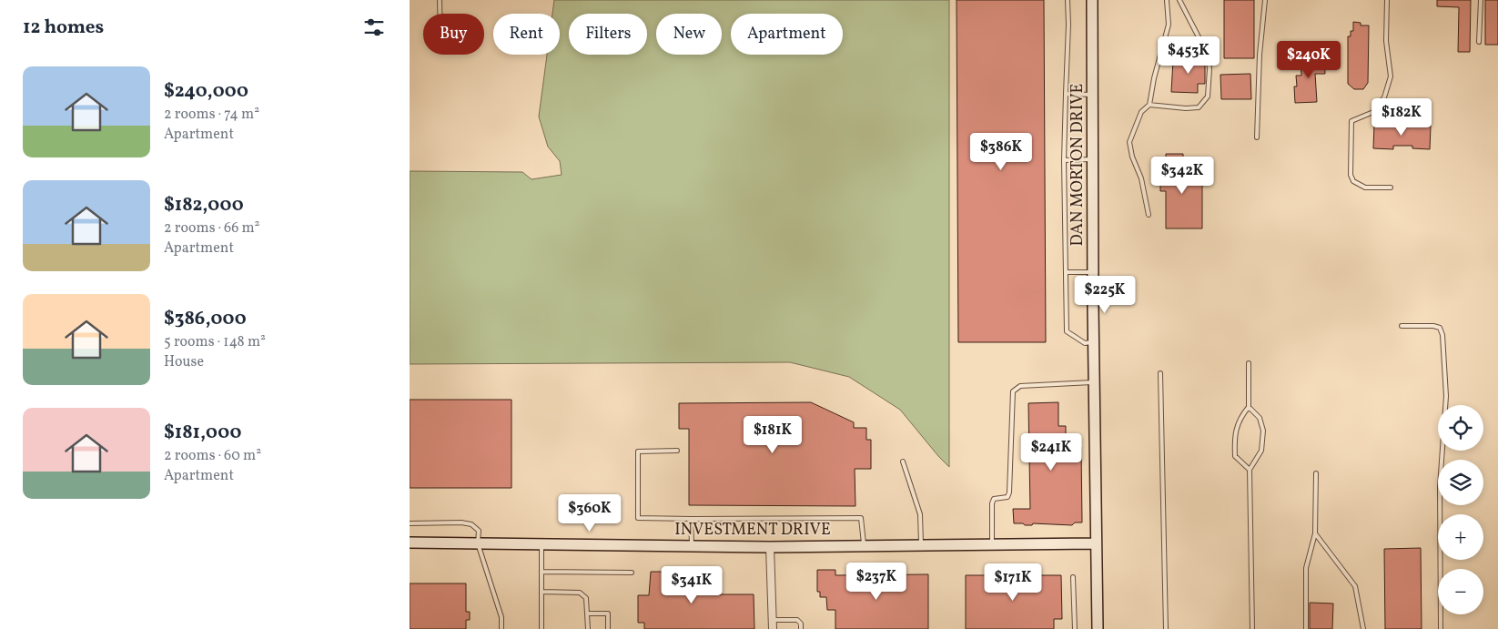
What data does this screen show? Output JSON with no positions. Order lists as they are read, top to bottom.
{
  "streets": {
    "street": ["DAN MORTON DRIVE", "INVESTMENT DRIVE"]
  },
  "crossings": [
    ["DAN MORTON DRIVE", "INVESTMENT DRIVE"]
  ],
  "page": {
    "heading": "12 homes",
    "chip": [
      "Buy",
      "Rent",
      "Filters",
      "New",
      "Apartment"
    ],
    "price": [
      "$453K",
      "$240K",
      "$182K",
      "$386K",
      "$342K",
      "$225K",
      "$181K",
      "$241K",
      "$360K",
      "$237K",
      "$171K",
      "$341K"
    ],
    "list": [
      {
        "name": "$240,000",
        "note": "2 rooms · 74 m² · Apartment"
      },
      {
        "name": "$182,000",
        "note": "2 rooms · 66 m² · Apartment"
      },
      {
        "name": "$386,000",
        "note": "5 rooms · 148 m² · House"
      },
      {
        "name": "$181,000",
        "note": "2 rooms · 60 m² · Apartment"
      }
    ],
    "map_buttons": ["+", "−"]
  }
}
